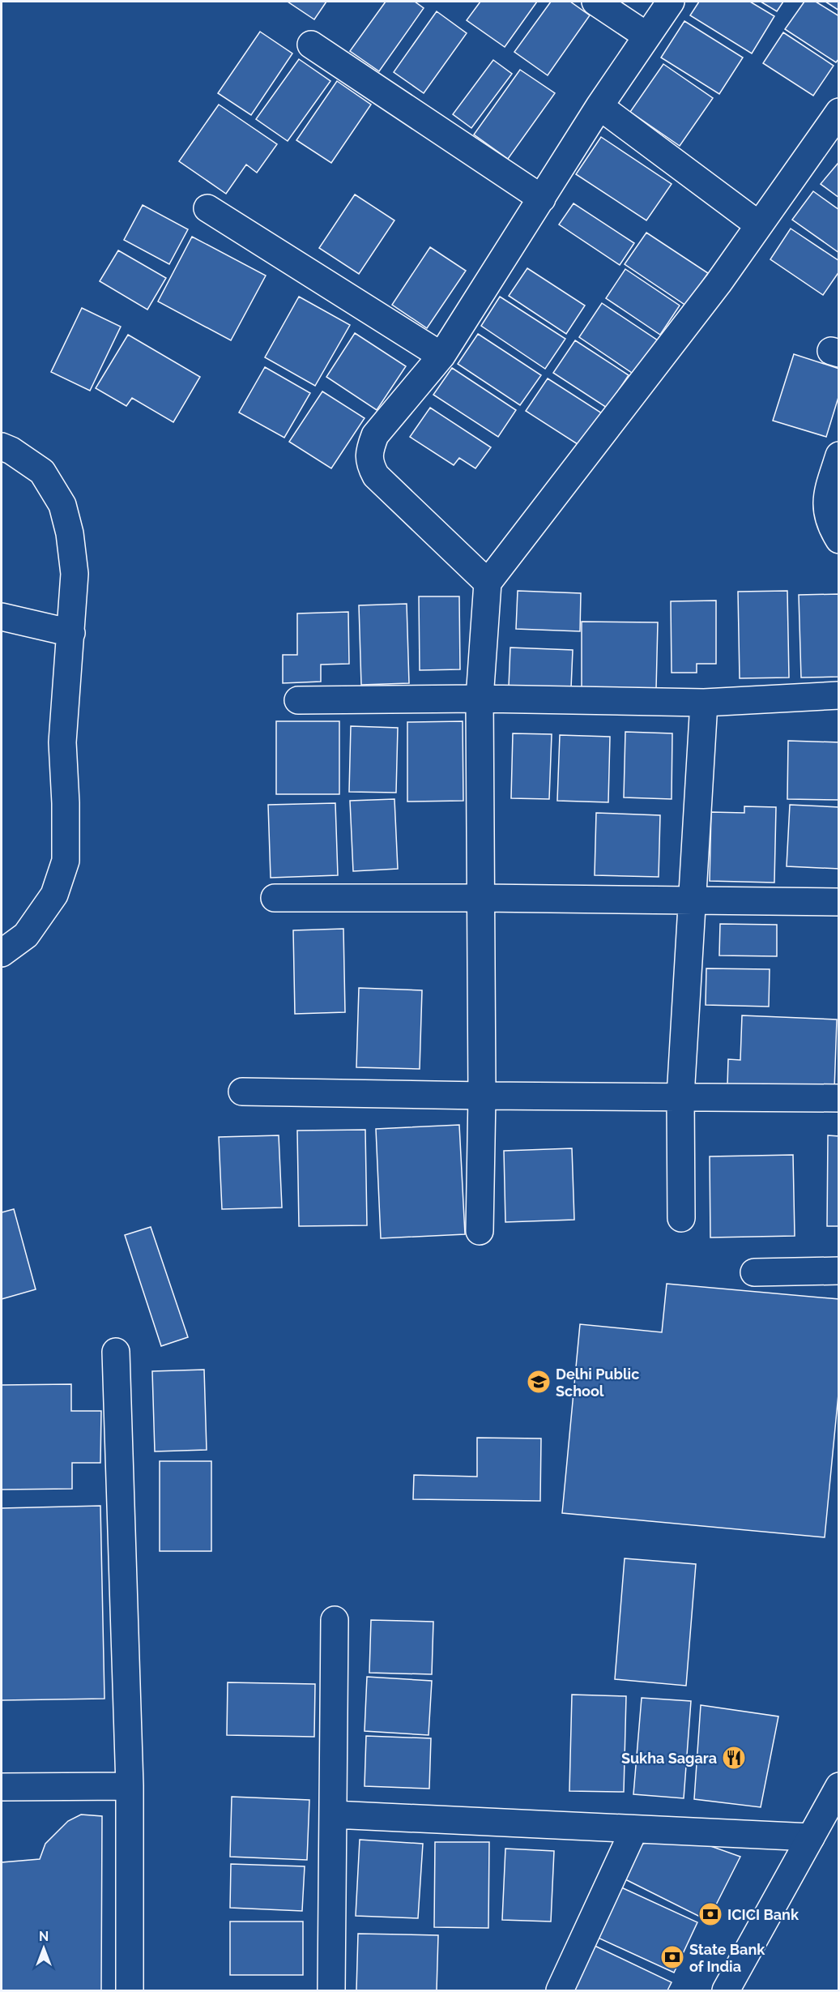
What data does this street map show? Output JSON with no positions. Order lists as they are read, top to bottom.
{
  "places": {
    "school or university": ["Delhi Public School"],
    "restaurant": ["Sukha Sagara"],
    "bank": ["ICICI Bank", "State Bank of India"]
  },
  "north": "top"
}
